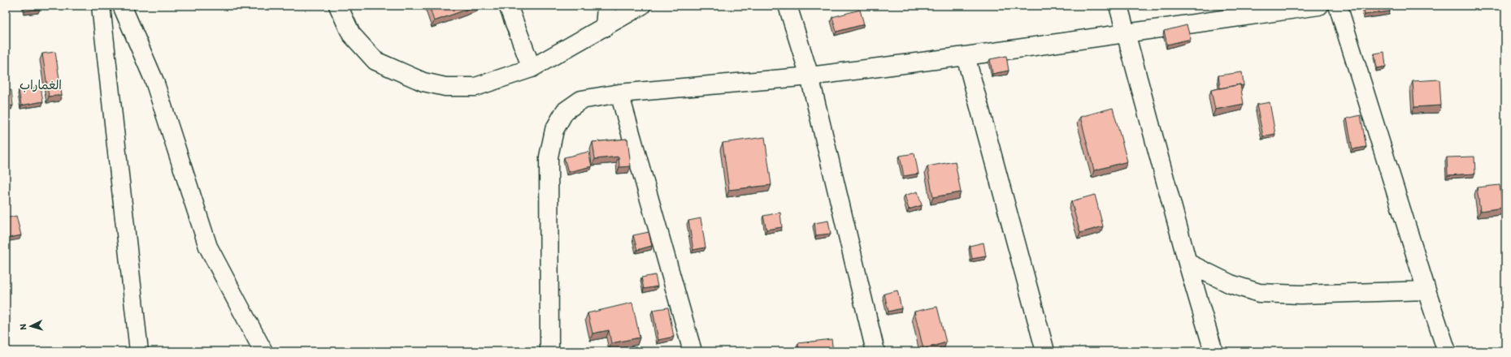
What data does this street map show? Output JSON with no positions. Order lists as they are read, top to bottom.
{
  "districts": ["الغماراب"],
  "north": "left"
}
